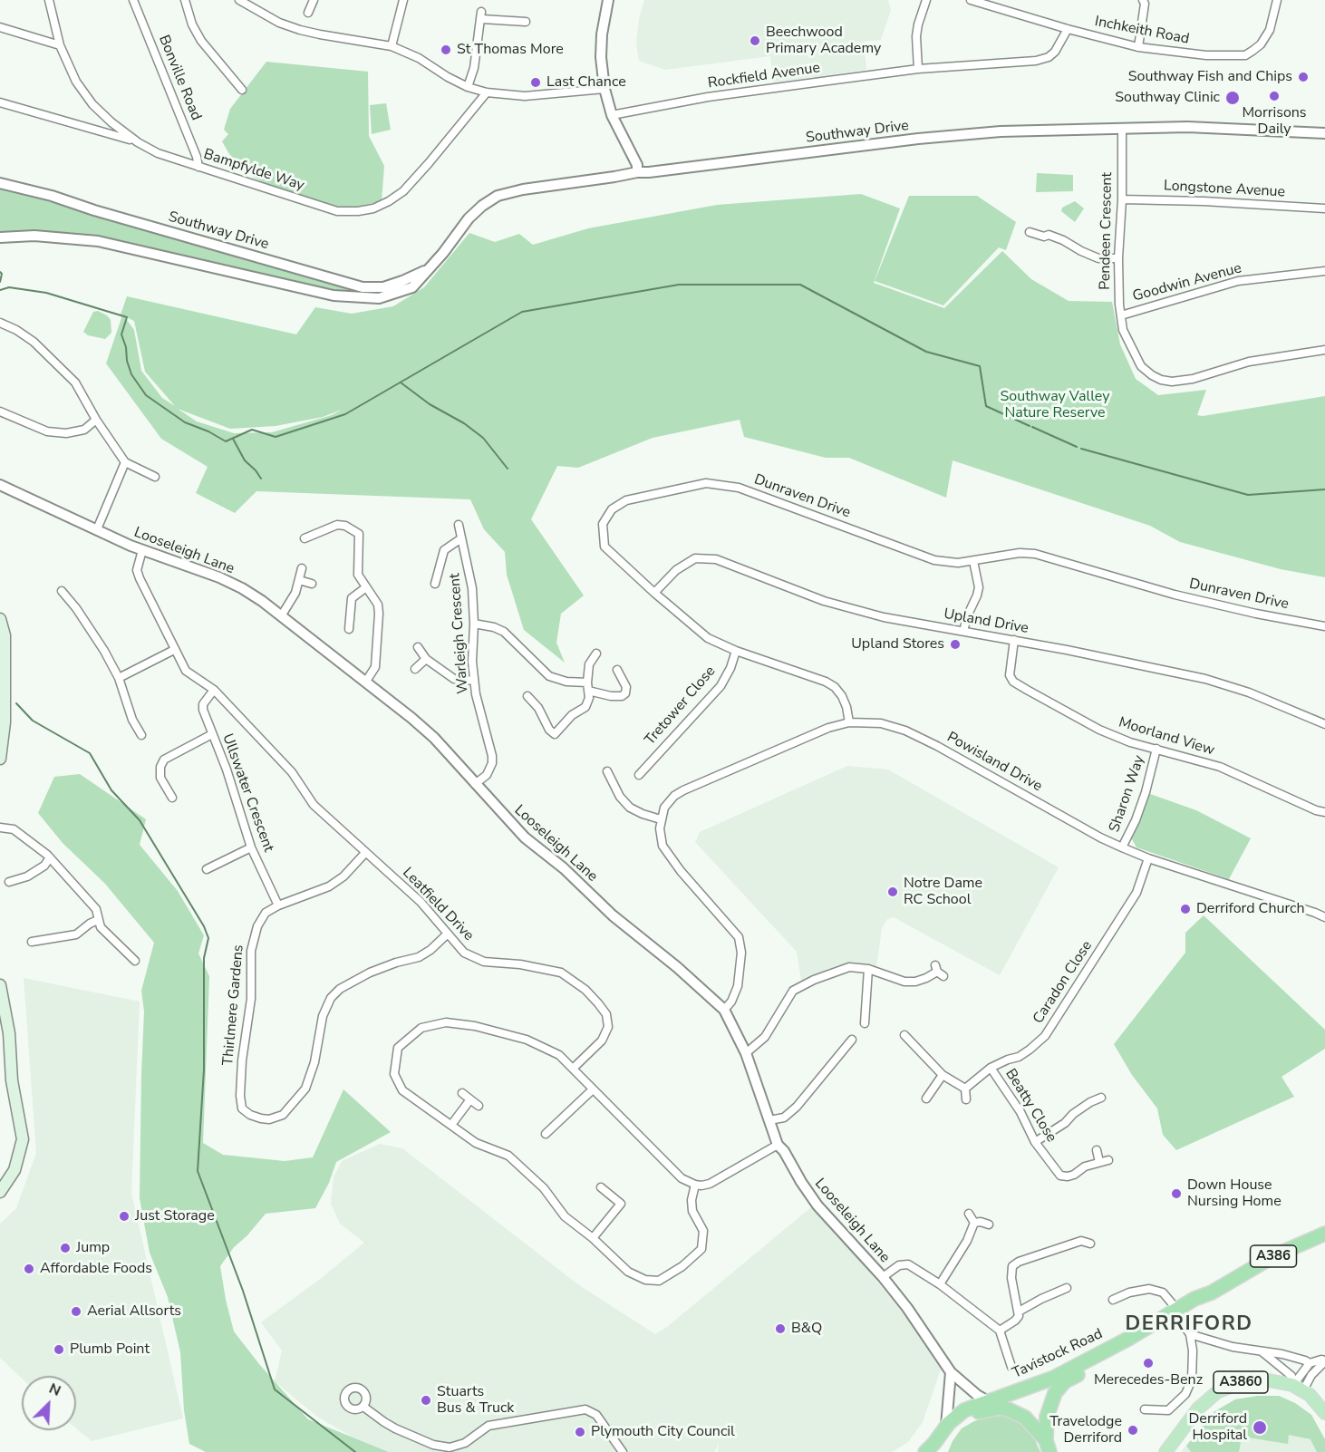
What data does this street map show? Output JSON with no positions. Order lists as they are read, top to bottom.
{
  "streets": {
    "highway": ["A386", "Tavistock Road"],
    "main road": ["A3860"],
    "street": [
      "Inchkeith Road",
      "Rockfield Avenue",
      "Bonville Road",
      "Southway Drive",
      "Bampfylde Way",
      "Longstone Avenue",
      "Pendeen Crescent",
      "Goodwin Avenue",
      "Dunraven Drive",
      "Looseleigh Lane",
      "Upland Drive",
      "Warleigh Crescent",
      "Tretower Close",
      "Moorland View",
      "Powisland Drive",
      "Ullswater Crescent",
      "Sharon Way",
      "Leatfield Drive",
      "Caradon Close",
      "Thirlmere Gardens",
      "Beatty Close"
    ]
  },
  "crossings": [
    ["Inchkeith Road", "Rockfield Avenue"],
    ["Bonville Road", "Bampfylde Way"],
    ["Southway Drive", "Pendeen Crescent"],
    ["Longstone Avenue", "Pendeen Crescent"],
    ["Pendeen Crescent", "Goodwin Avenue"],
    ["Dunraven Drive", "Upland Drive"],
    ["Dunraven Drive", "Tretower Close"],
    ["Dunraven Drive", "Powisland Drive"],
    ["Looseleigh Lane", "Warleigh Crescent"],
    ["Looseleigh Lane", "Leatfield Drive"],
    ["Looseleigh Lane", "Tavistock Road"],
    ["Upland Drive", "Moorland View"],
    ["Moorland View", "Sharon Way"],
    ["Powisland Drive", "Sharon Way"],
    ["Powisland Drive", "Caradon Close"],
    ["Ullswater Crescent", "Leatfield Drive"],
    ["Ullswater Crescent", "Thirlmere Gardens"],
    ["Leatfield Drive", "Thirlmere Gardens"],
    ["Caradon Close", "Beatty Close"]
  ],
  "districts": ["DERRIFORD"],
  "parks": ["Southway Valley Nature Reserve"],
  "places": [
    "Beechwood Primary Academy",
    "St Thomas More",
    "Southway Fish and Chips",
    "Last Chance",
    "Morrisons Daily",
    "Southway Clinic",
    "Upland Stores",
    "Notre Dame RC School",
    "Derriford Church",
    "Down House Nursing Home",
    "Just Storage",
    "Jump",
    "Affordable Foods",
    "Aerial Allsorts",
    "B&Q",
    "Plumb Point",
    "Merecedes-Benz",
    "Stuarts Bus & Truck",
    "Derriford Hospital",
    "Travelodge Derriford",
    "Plymouth City Council"
  ],
  "north": "top right"
}
